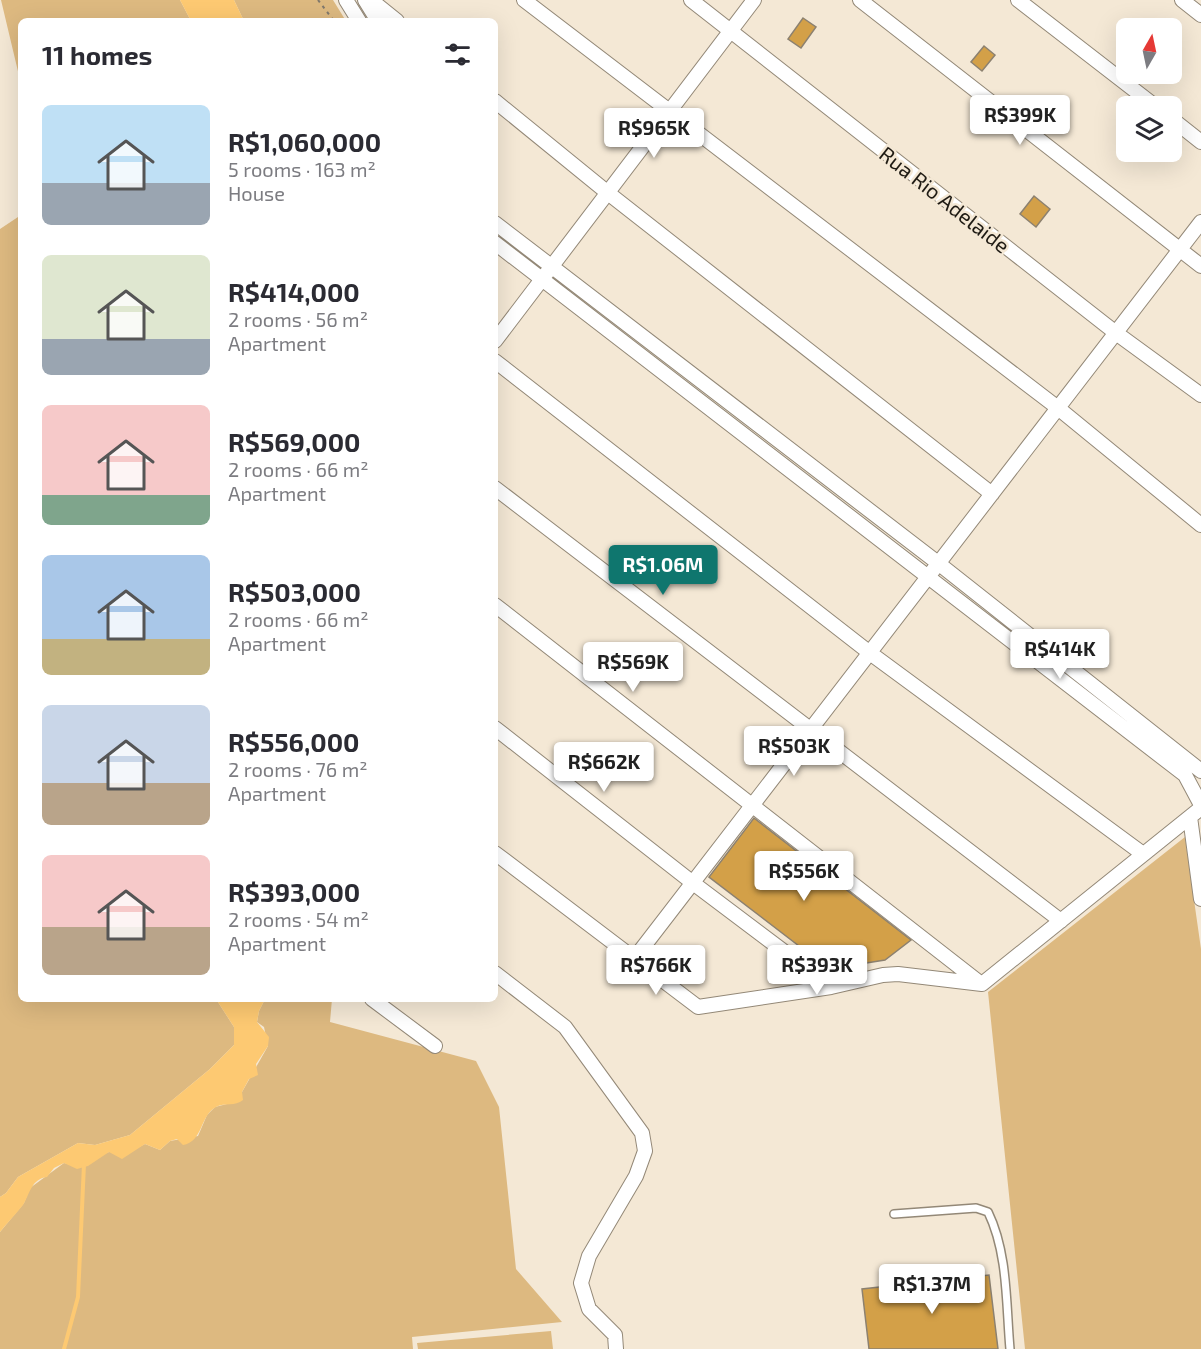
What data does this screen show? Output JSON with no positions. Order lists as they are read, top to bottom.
{
  "streets": {
    "street": ["Rua Rio Adelaide"]
  },
  "north": "top",
  "page": {
    "heading": "11 homes",
    "list": [
      {
        "name": "R$1,060,000",
        "note": "5 rooms · 163 m² · House"
      },
      {
        "name": "R$414,000",
        "note": "2 rooms · 56 m² · Apartment"
      },
      {
        "name": "R$569,000",
        "note": "2 rooms · 66 m² · Apartment"
      },
      {
        "name": "R$503,000",
        "note": "2 rooms · 66 m² · Apartment"
      },
      {
        "name": "R$556,000",
        "note": "2 rooms · 76 m² · Apartment"
      },
      {
        "name": "R$393,000",
        "note": "2 rooms · 54 m² · Apartment"
      }
    ],
    "price": [
      "R$399K",
      "R$965K",
      "R$1.06M",
      "R$414K",
      "R$569K",
      "R$503K",
      "R$662K",
      "R$556K",
      "R$766K",
      "R$393K",
      "R$1.37M"
    ]
  }
}
